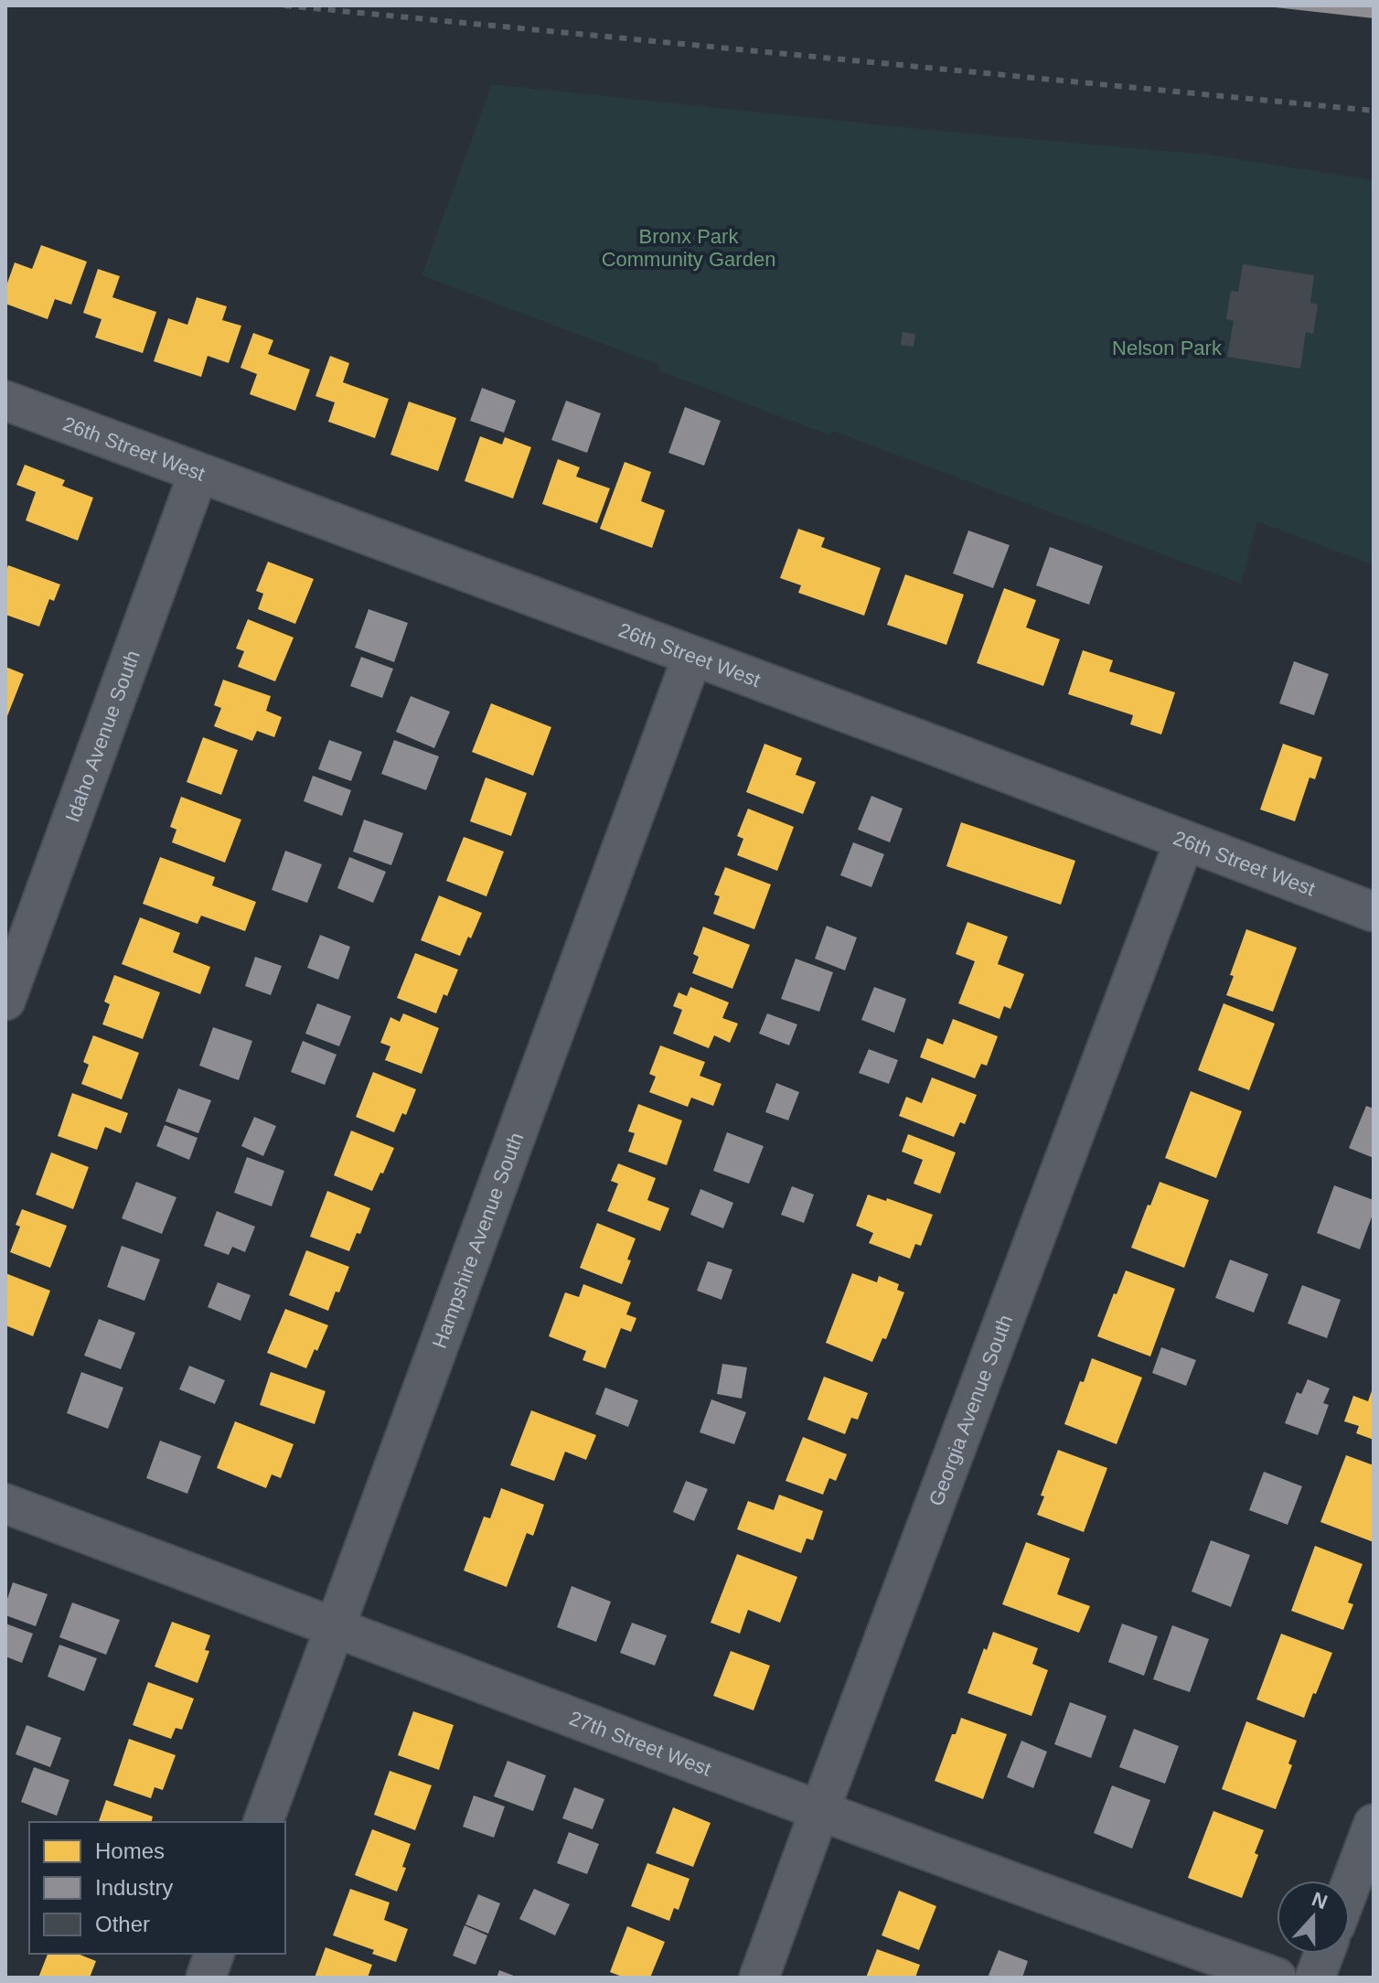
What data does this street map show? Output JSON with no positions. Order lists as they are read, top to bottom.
{
  "streets": {
    "street": [
      "26th Street West",
      "Idaho Avenue South",
      "Hampshire Avenue South",
      "Georgia Avenue South",
      "27th Street West"
    ]
  },
  "crossings": [
    ["26th Street West", "Idaho Avenue South"],
    ["26th Street West", "Hampshire Avenue South"],
    ["26th Street West", "Georgia Avenue South"],
    ["Hampshire Avenue South", "27th Street West"],
    ["Georgia Avenue South", "27th Street West"]
  ],
  "parks": ["Bronx Park Community Garden", "Nelson Park"],
  "legend": ["Homes", "Industry", "Other"],
  "north": "top"
}
